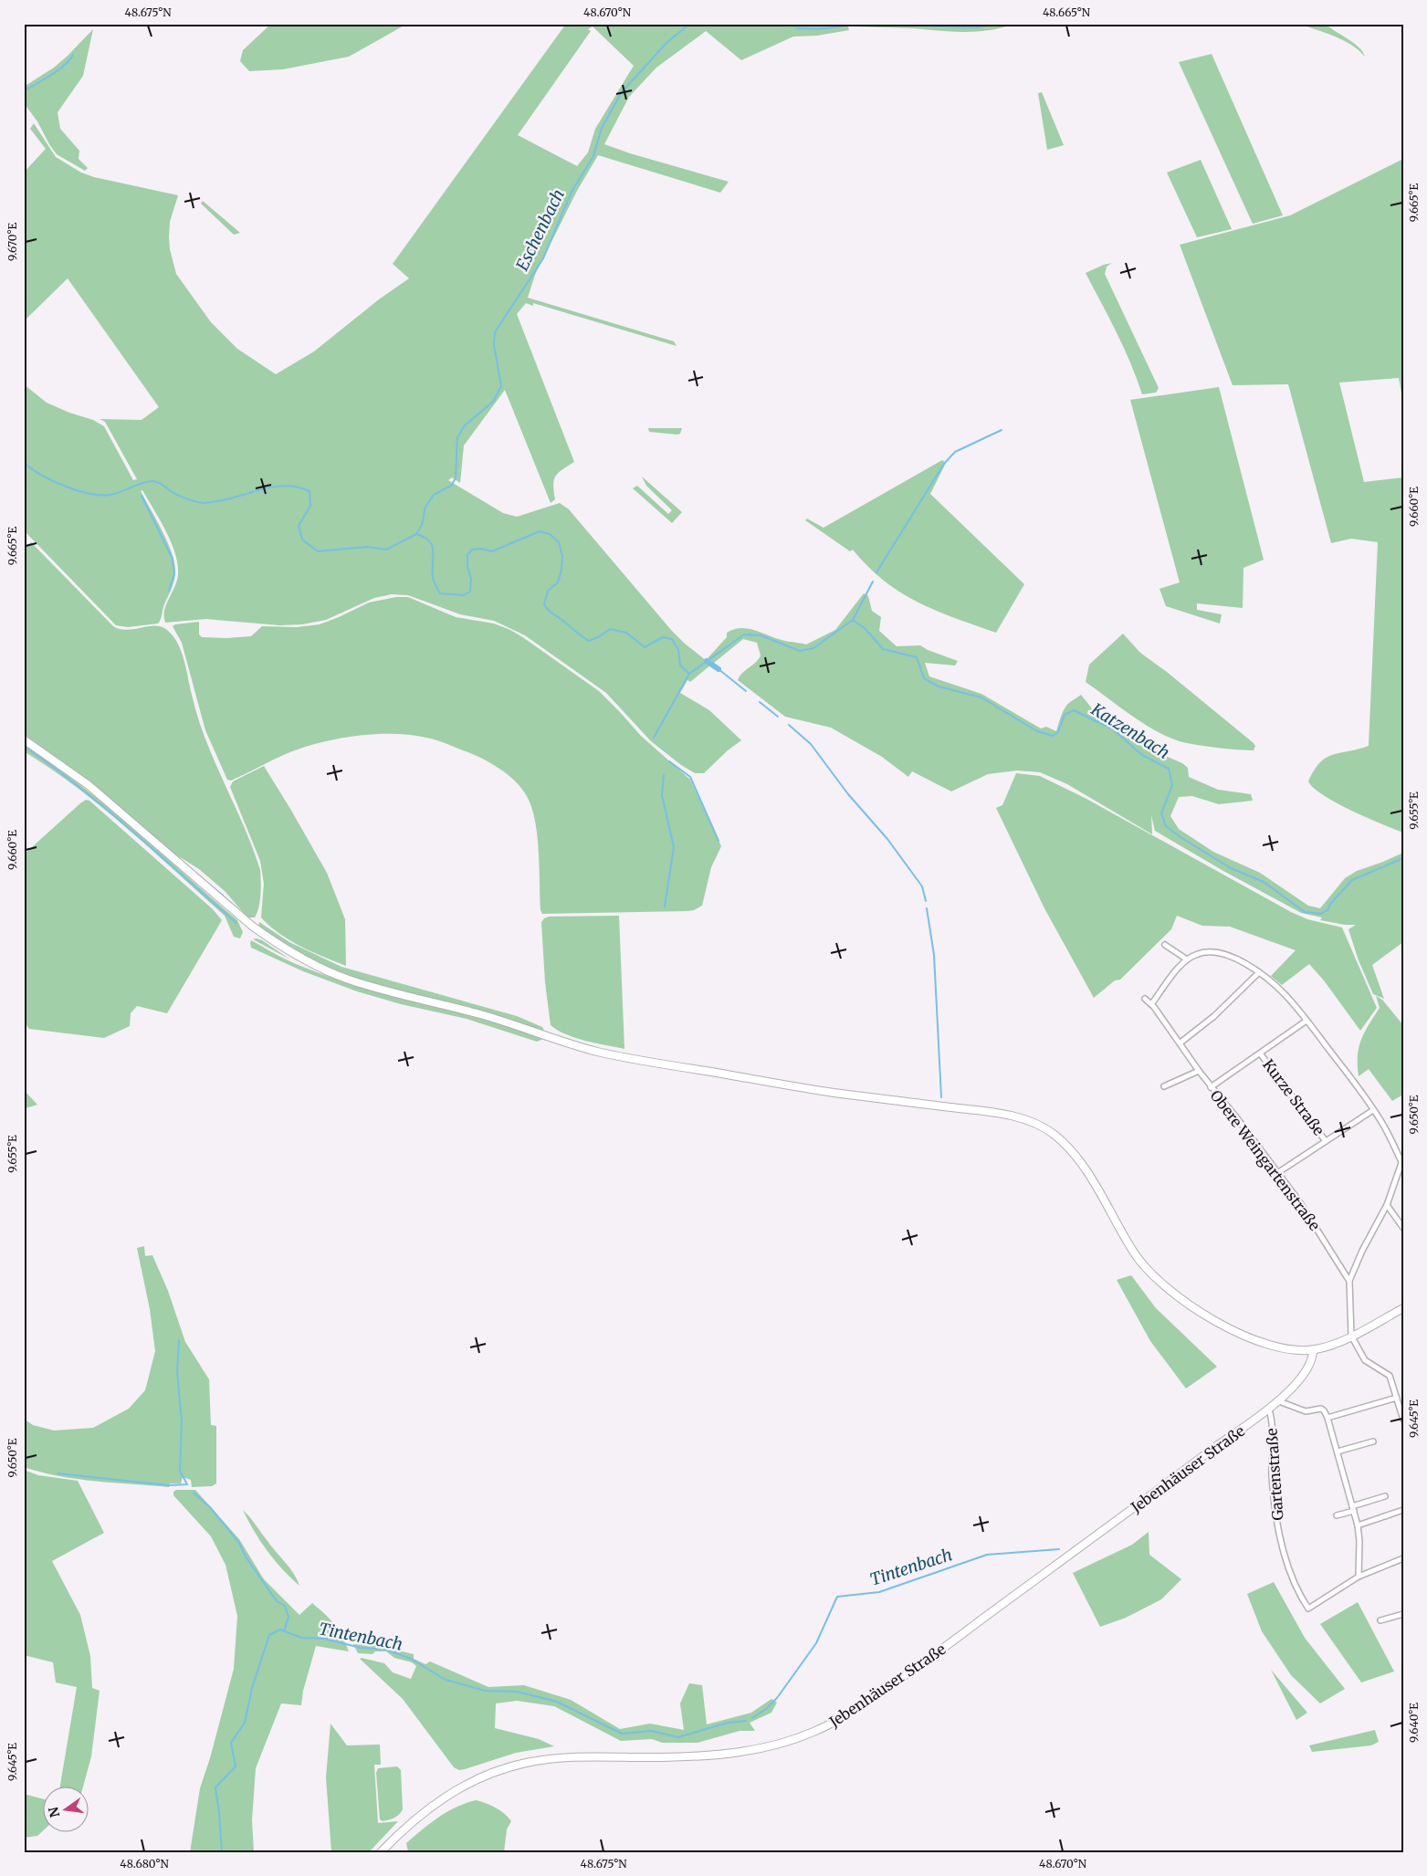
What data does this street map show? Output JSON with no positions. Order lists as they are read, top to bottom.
{
  "streets": {
    "main road": ["Jebenhäuser Straße", "Gartenstraße"],
    "street": ["Kurze Straße", "Obere Weingartenstraße"]
  },
  "crossings": [
    ["Jebenhäuser Straße", "Gartenstraße"]
  ],
  "water": ["Eschenbach", "Katzenbach", "Tintenbach"],
  "north": "left",
  "coordinates": [
    "48.675°N",
    "48.670°N",
    "48.665°N",
    "9.665°E",
    "9.670°E",
    "9.660°E",
    "9.655°E",
    "9.650°E",
    "9.645°E",
    "9.640°E",
    "48.680°N"
  ]
}
